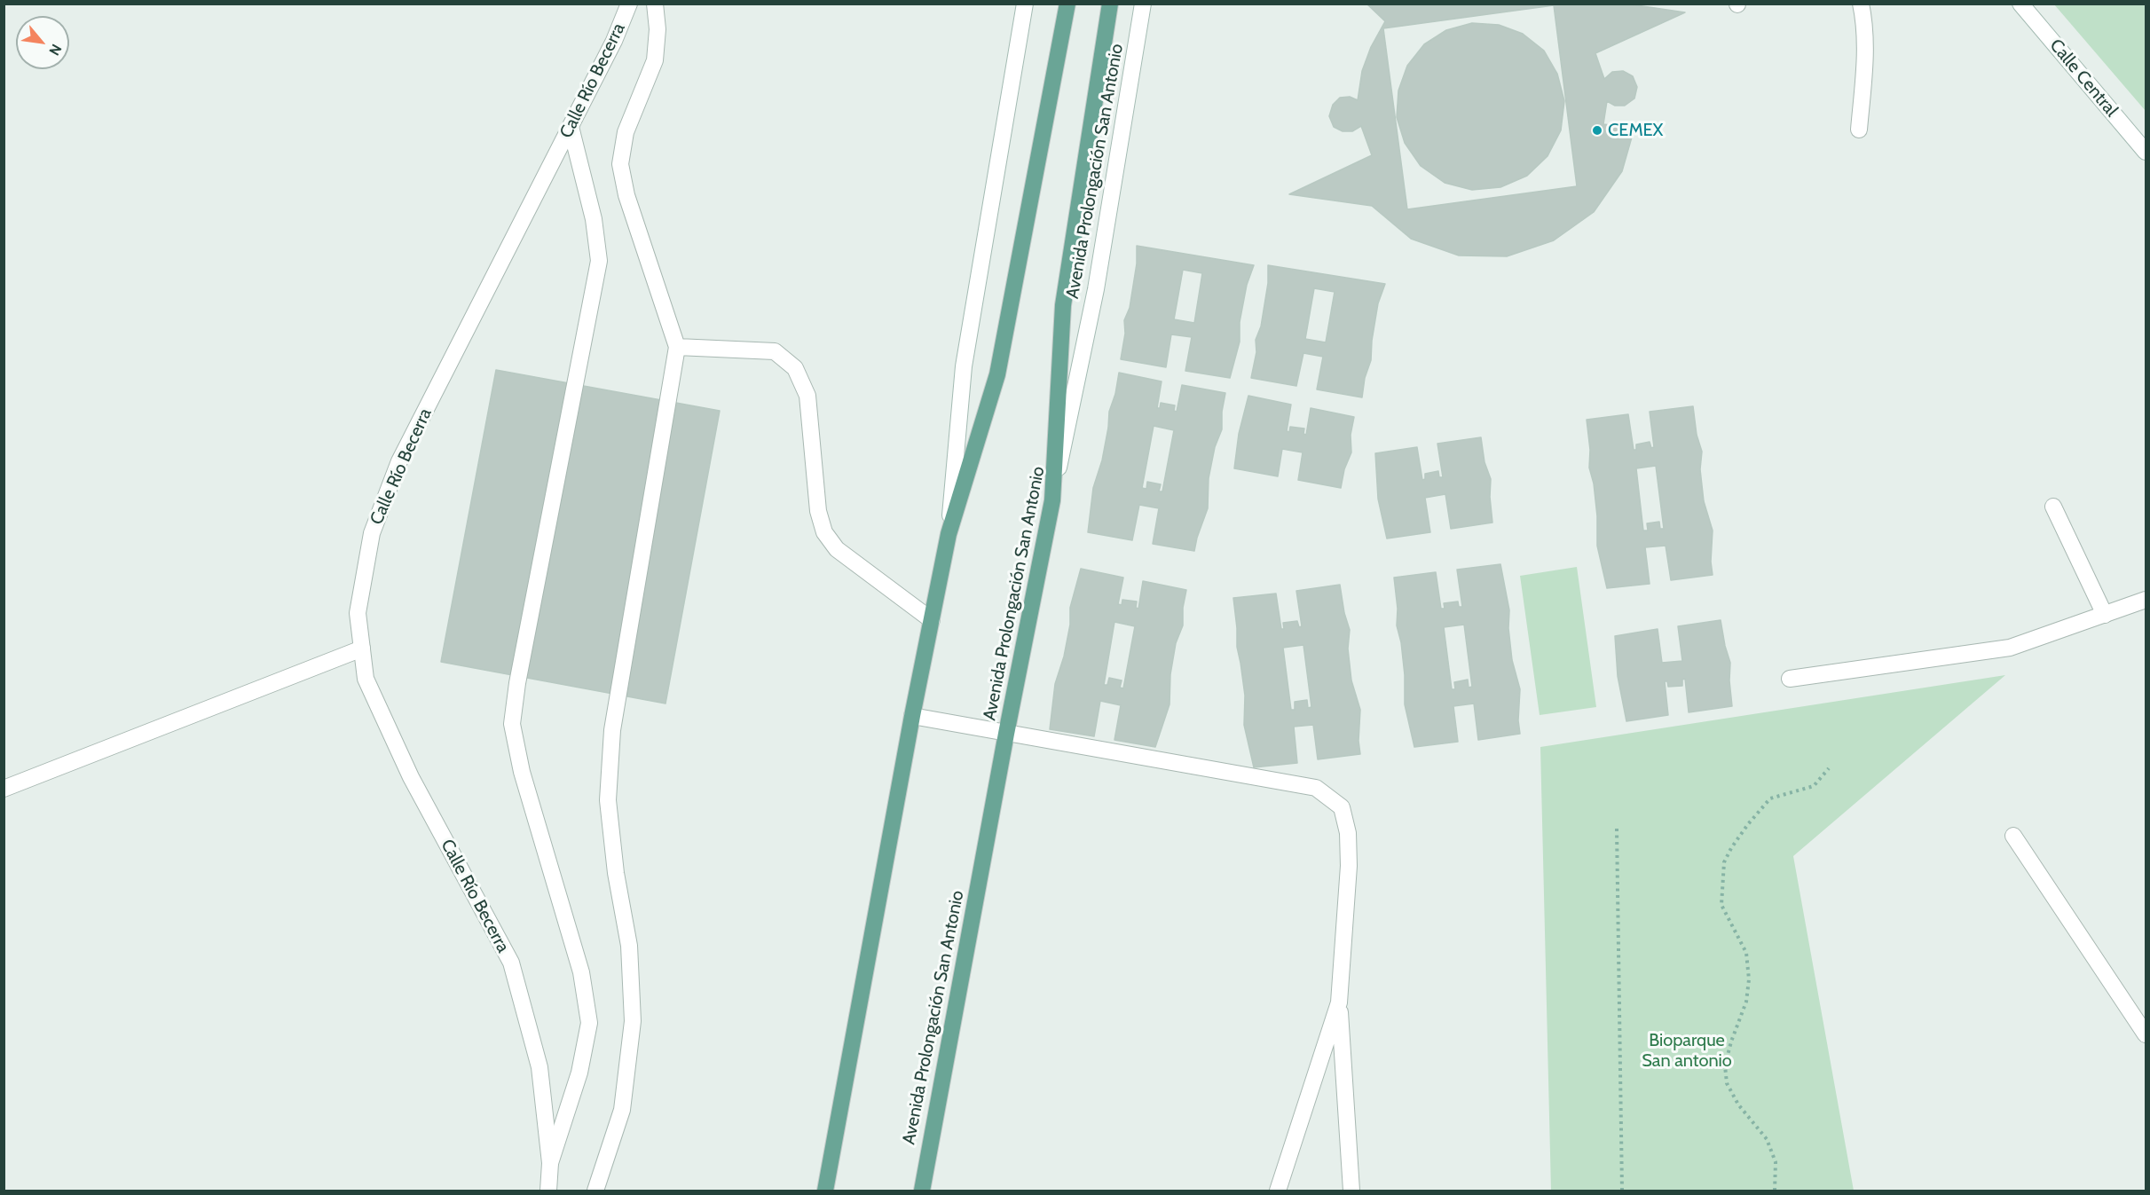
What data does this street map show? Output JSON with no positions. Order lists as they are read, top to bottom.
{
  "streets": {
    "main road": ["Avenida Prolongación San Antonio"],
    "street": ["Calle Central", "Calle Río Becerra"]
  },
  "parks": ["Bioparque San antonio"],
  "places": ["CEMEX"],
  "north": "bottom right"
}
